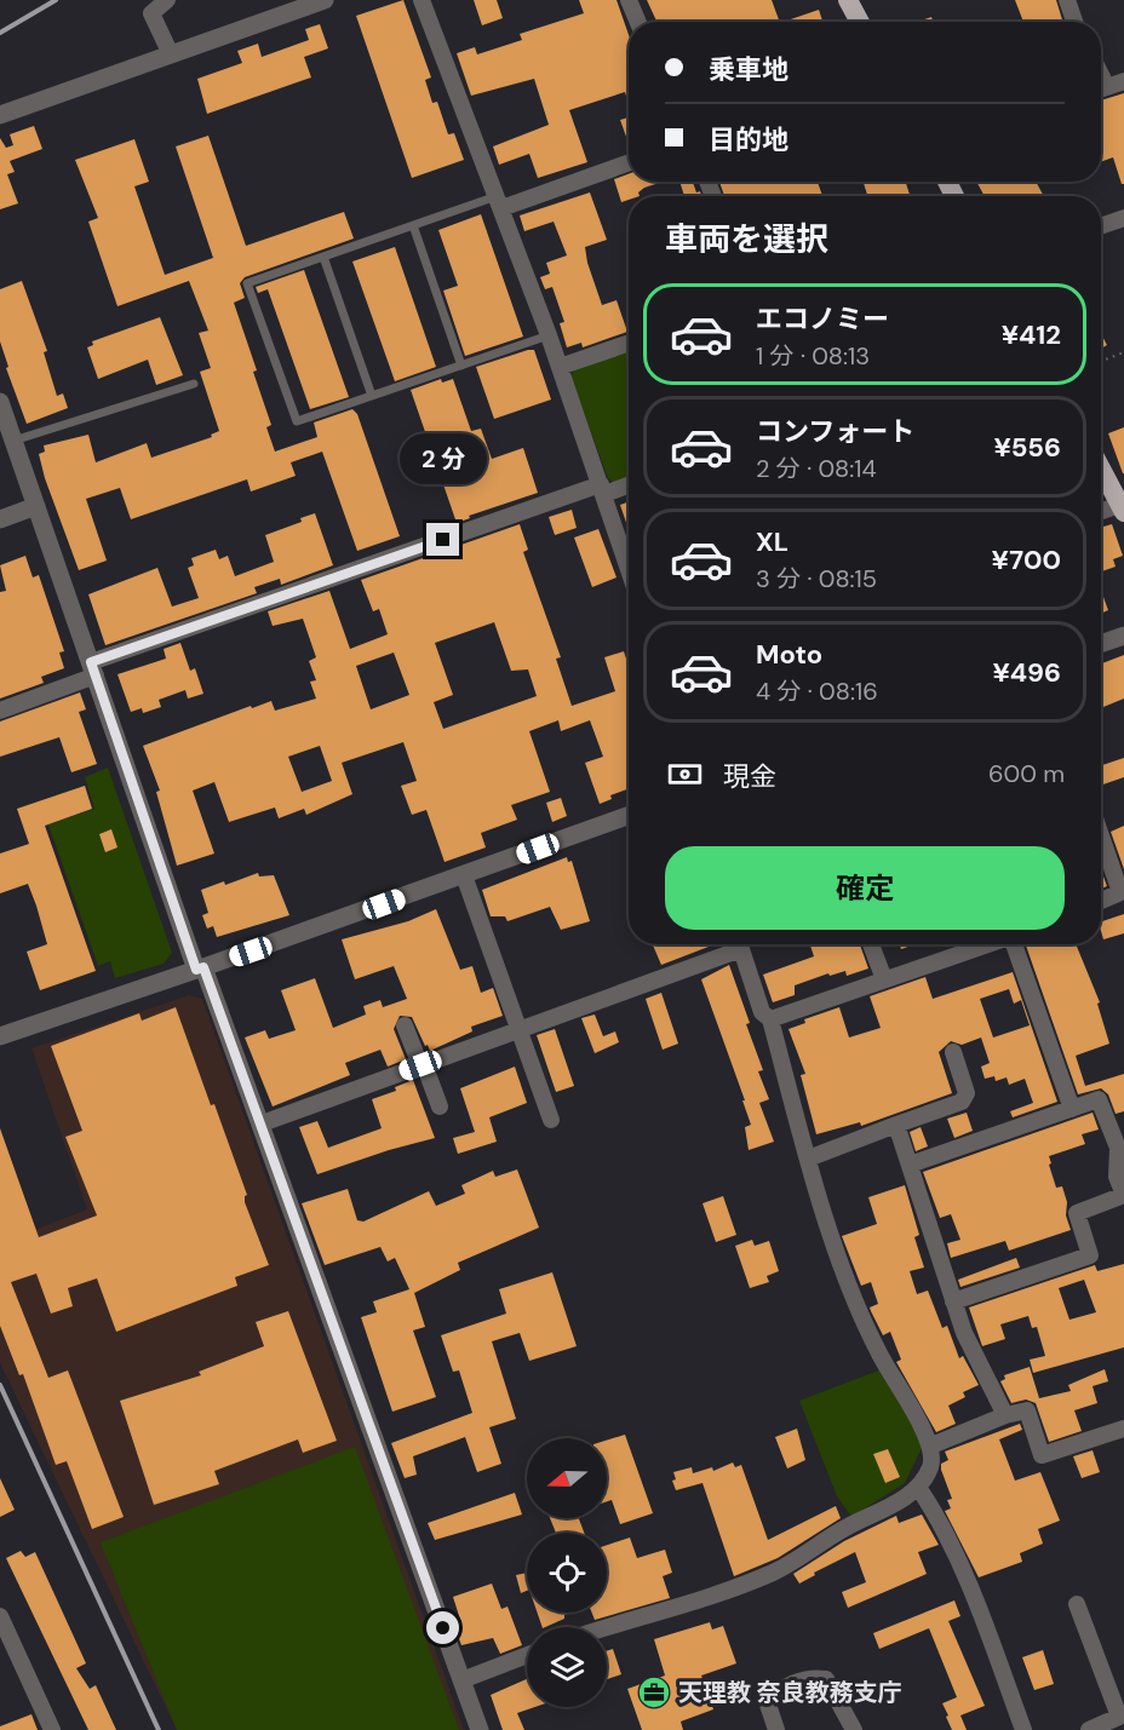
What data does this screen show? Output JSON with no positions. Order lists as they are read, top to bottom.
{
  "places": {
    "office": ["天理教 奈良教務支庁"]
  },
  "north": "left",
  "page": {
    "banner": ["乗車地", "目的地"],
    "heading": "車両を選択",
    "list": [
      {
        "name": "エコノミー",
        "note": "1 分 · 08:13",
        "value": "¥412"
      },
      {
        "name": "コンフォート",
        "note": "2 分 · 08:14",
        "value": "¥556"
      },
      {
        "name": "XL",
        "note": "3 分 · 08:15",
        "value": "¥700"
      },
      {
        "name": "Moto",
        "note": "4 分 · 08:16",
        "value": "¥496"
      }
    ],
    "bubble": "2 分",
    "pay": ["現金", "600 m"],
    "buttons": "確定"
  }
}
